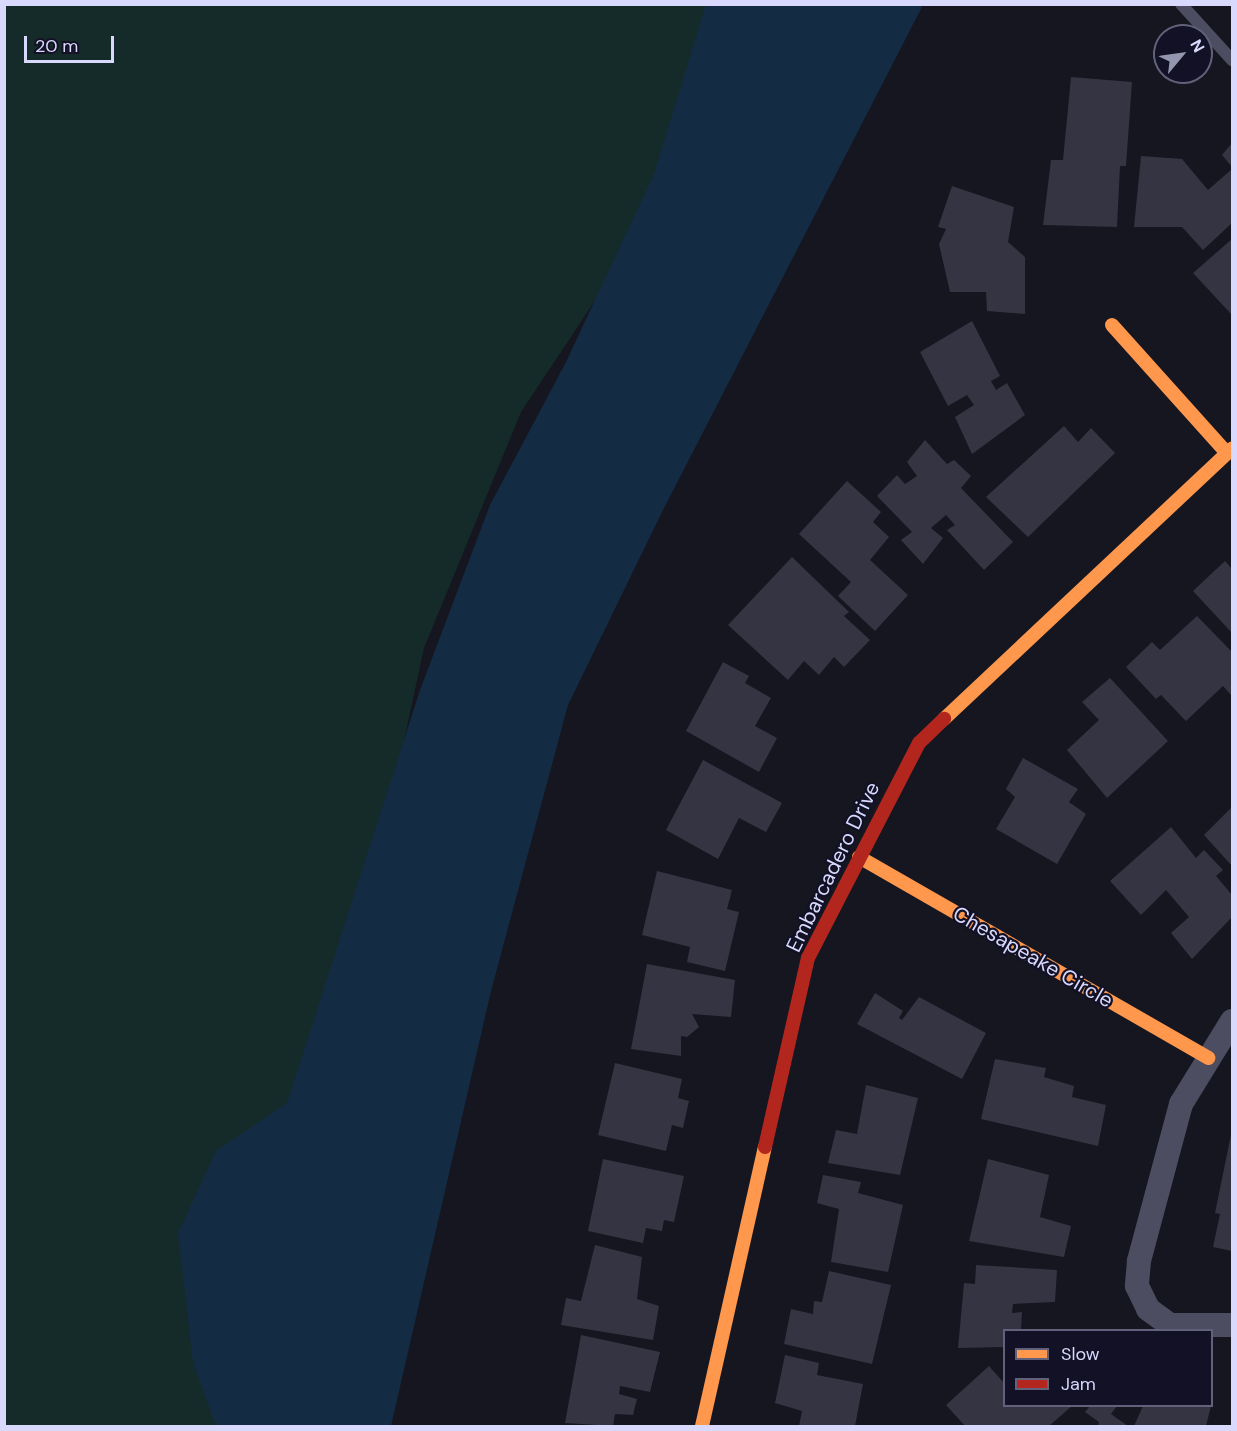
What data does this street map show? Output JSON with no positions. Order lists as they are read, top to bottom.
{
  "streets": {
    "street": ["Embarcadero Drive", "Chesapeake Circle"]
  },
  "crossings": [
    ["Embarcadero Drive", "Chesapeake Circle"]
  ],
  "legend": ["Slow", "Jam"],
  "scale_bar": "20 m",
  "north": "top right"
}
